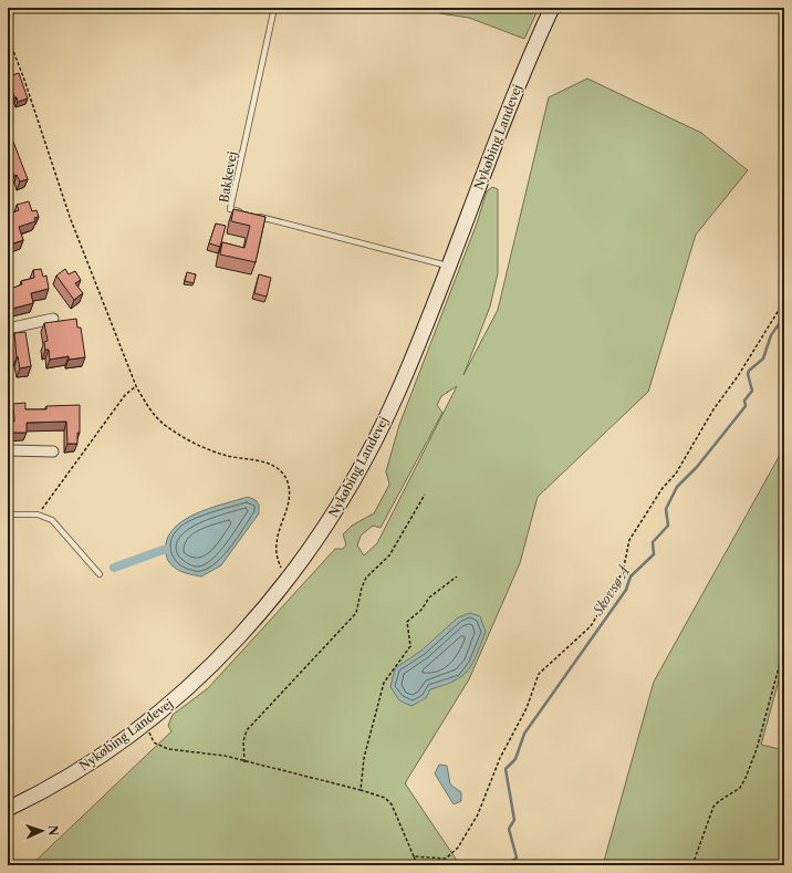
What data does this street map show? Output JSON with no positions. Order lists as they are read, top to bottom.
{
  "streets": {
    "main road": ["Nykøbing Landevej"],
    "lane": ["Bakkevej"]
  },
  "water": ["Skovsø Å"],
  "north": "right"
}
